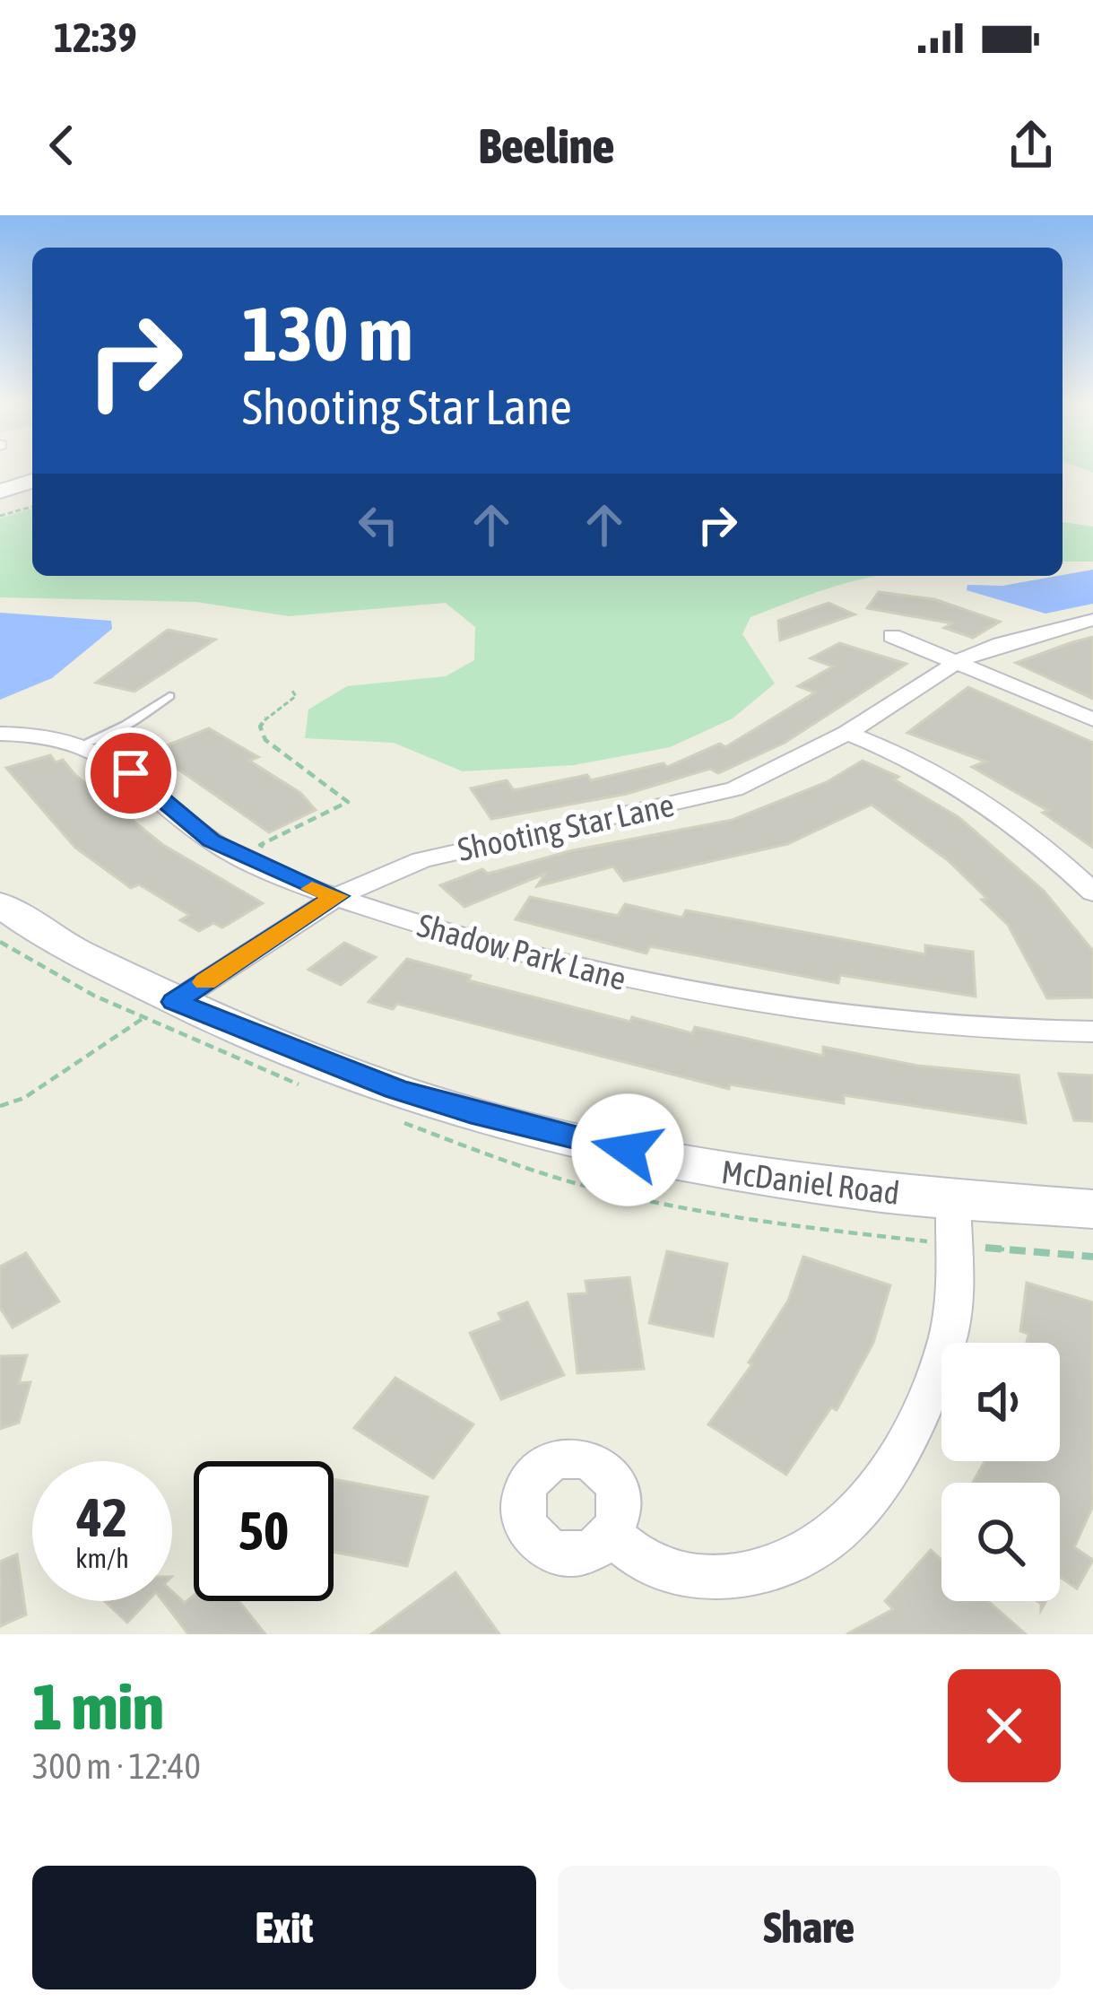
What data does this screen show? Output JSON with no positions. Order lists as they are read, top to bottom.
{
  "streets": {
    "main road": ["McDaniel Road"],
    "street": ["Shooting Star Lane", "Shadow Park Lane"]
  },
  "crossings": [
    ["Shooting Star Lane", "Shadow Park Lane"],
    ["Shooting Star Lane", "McDaniel Road"]
  ],
  "page": {
    "status": "12:39",
    "header": "Beeline",
    "turn": ["130 m", "Shooting Star Lane"],
    "speed": "42 km/h",
    "limit": "50",
    "heading": ["1 min", "300 m · 12:40"],
    "buttons": ["Exit", "Share"]
  }
}
